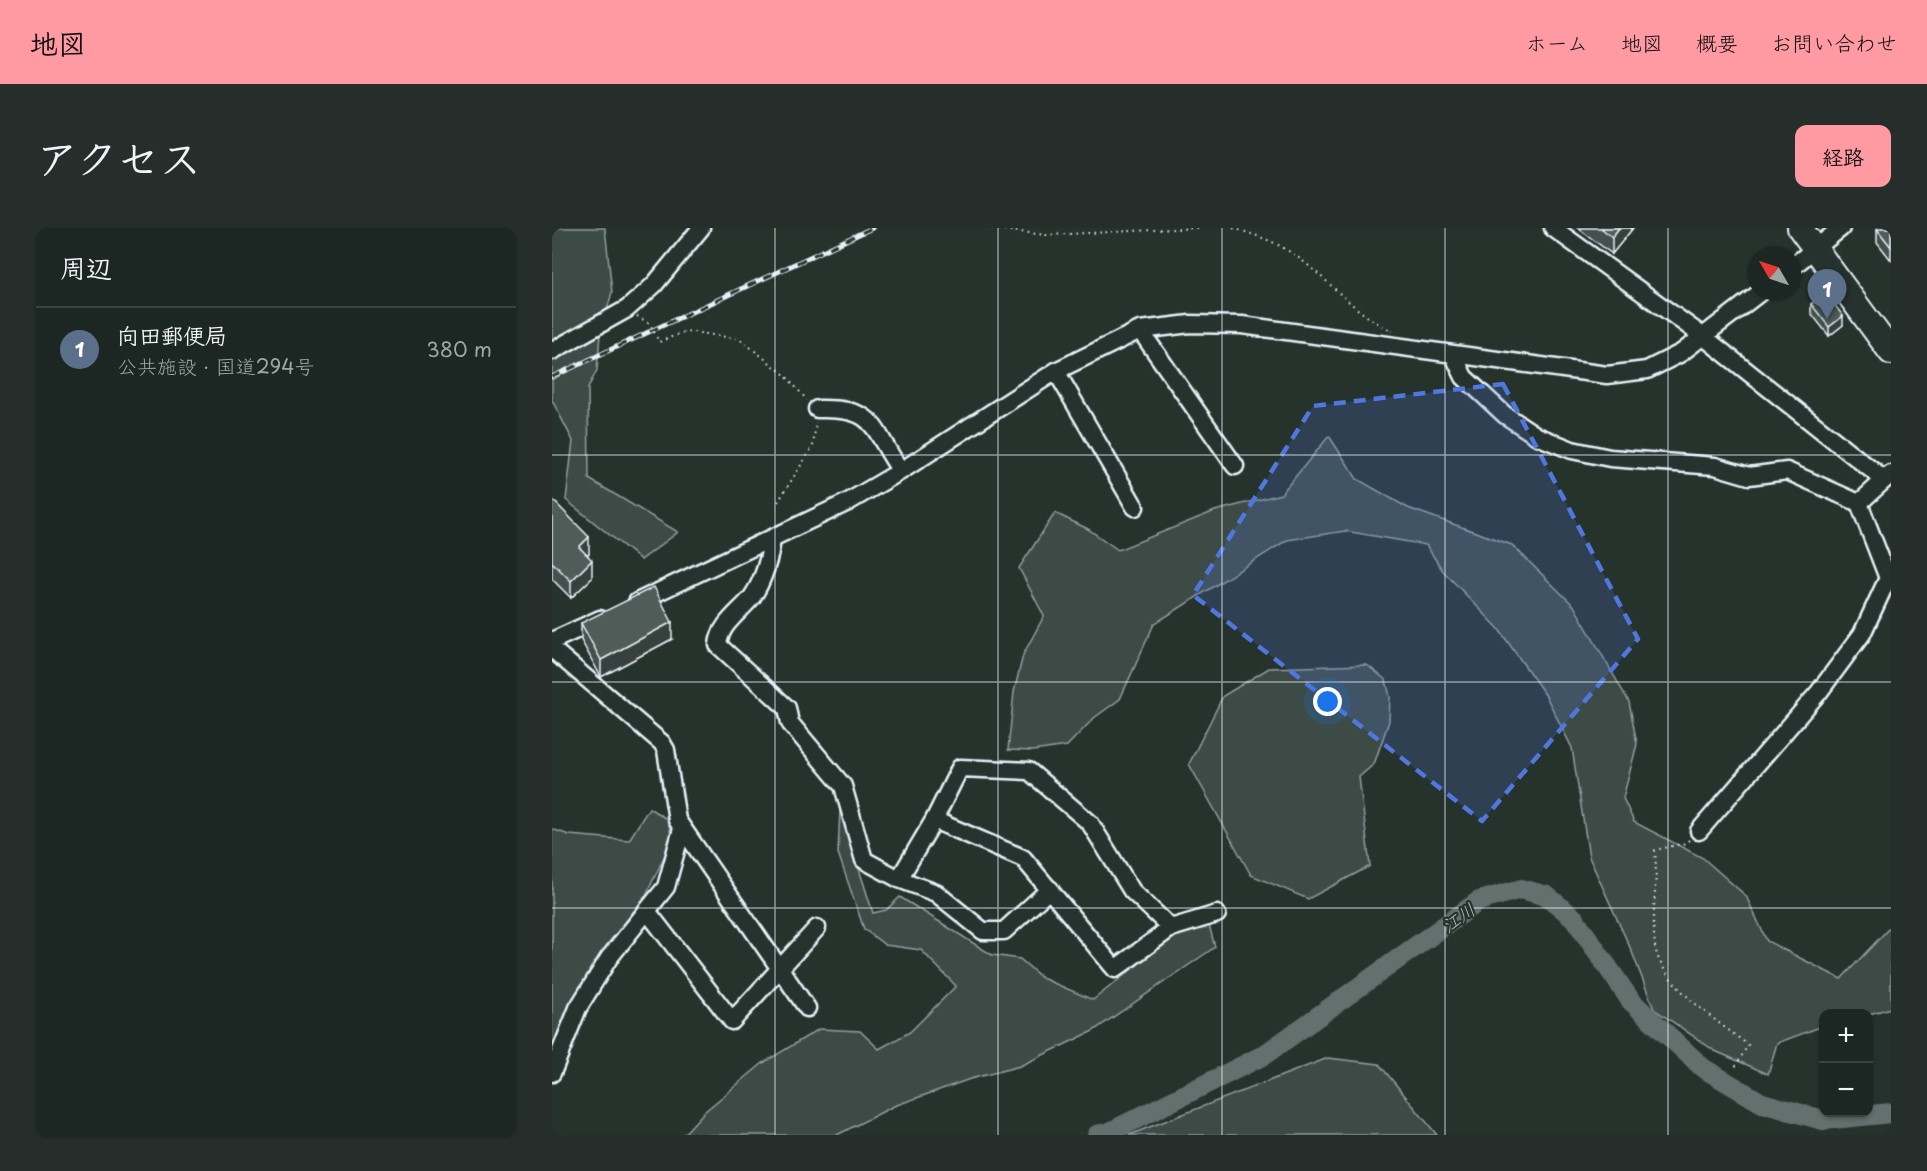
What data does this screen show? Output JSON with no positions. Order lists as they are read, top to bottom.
{
  "water": ["江川"],
  "north": "top left",
  "page": {
    "header": "地図",
    "nav": [
      "ホーム",
      "地図",
      "概要",
      "お問い合わせ"
    ],
    "title": "アクセス",
    "buttons": "経路",
    "heading": "周辺",
    "pins": "1",
    "list": [
      {
        "mark": "1",
        "name": "向田郵便局",
        "note": "公共施設 · 国道294号",
        "value": "380 m"
      }
    ],
    "map_buttons": ["+", "−"]
  }
}
